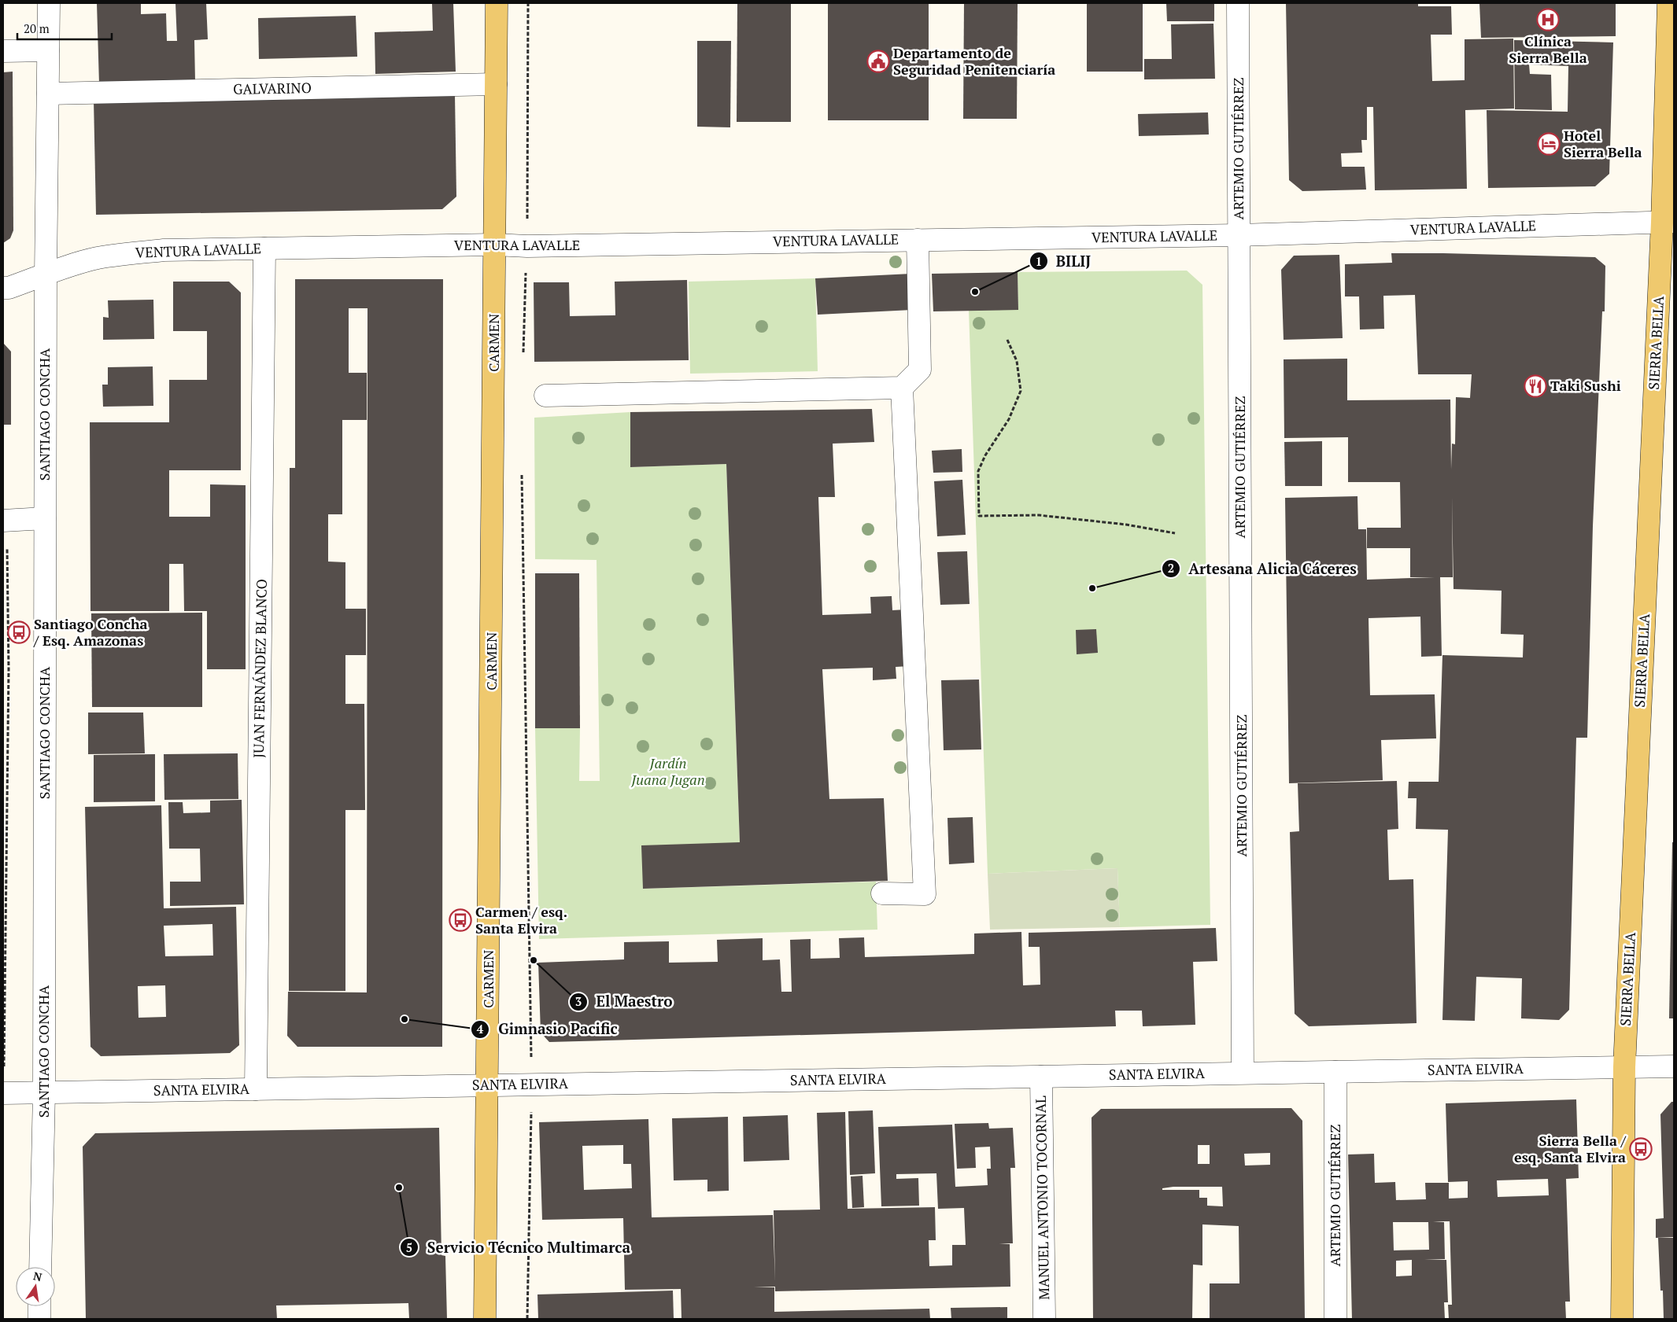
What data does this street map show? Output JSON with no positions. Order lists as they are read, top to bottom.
{
  "streets": {
    "main road": ["CARMEN", "SIERRA BELLA"],
    "street": [
      "GALVARINO",
      "ARTEMIO GUTIÉRREZ",
      "VENTURA LAVALLE",
      "SANTIAGO CONCHA",
      "JUAN FERNÁNDEZ BLANCO",
      "SANTA ELVIRA",
      "MANUEL ANTONIO TOCORNAL"
    ]
  },
  "crossings": [
    ["GALVARINO", "CARMEN"],
    ["GALVARINO", "SANTIAGO CONCHA"],
    ["ARTEMIO GUTIÉRREZ", "VENTURA LAVALLE"],
    ["ARTEMIO GUTIÉRREZ", "SANTA ELVIRA"],
    ["VENTURA LAVALLE", "CARMEN"],
    ["VENTURA LAVALLE", "SIERRA BELLA"],
    ["VENTURA LAVALLE", "SANTIAGO CONCHA"],
    ["VENTURA LAVALLE", "JUAN FERNÁNDEZ BLANCO"],
    ["CARMEN", "SANTA ELVIRA"],
    ["SIERRA BELLA", "SANTA ELVIRA"],
    ["SANTIAGO CONCHA", "SANTA ELVIRA"],
    ["JUAN FERNÁNDEZ BLANCO", "SANTA ELVIRA"],
    ["SANTA ELVIRA", "MANUEL ANTONIO TOCORNAL"]
  ],
  "parks": ["Jardín Juana Jugan"],
  "places": {
    "hospital": ["Clínica Sierra Bella"],
    "public building": ["Departamento de Seguridad Penitenciaría"],
    "hotel": ["Hotel Sierra Bella"],
    "other": [
      "BILIJ",
      "Artesana Alicia Cáceres",
      "El Maestro",
      "Gimnasio Pacific",
      "Servicio Técnico Multimarca"
    ],
    "restaurant": ["Taki Sushi"],
    "bus stop": ["Santiago Concha / Esq. Amazonas", "Carmen / esq. Santa Elvira", "Sierra Bella / esq. Santa Elvira"]
  },
  "scale_bar": "20 m",
  "north": "top"
}
